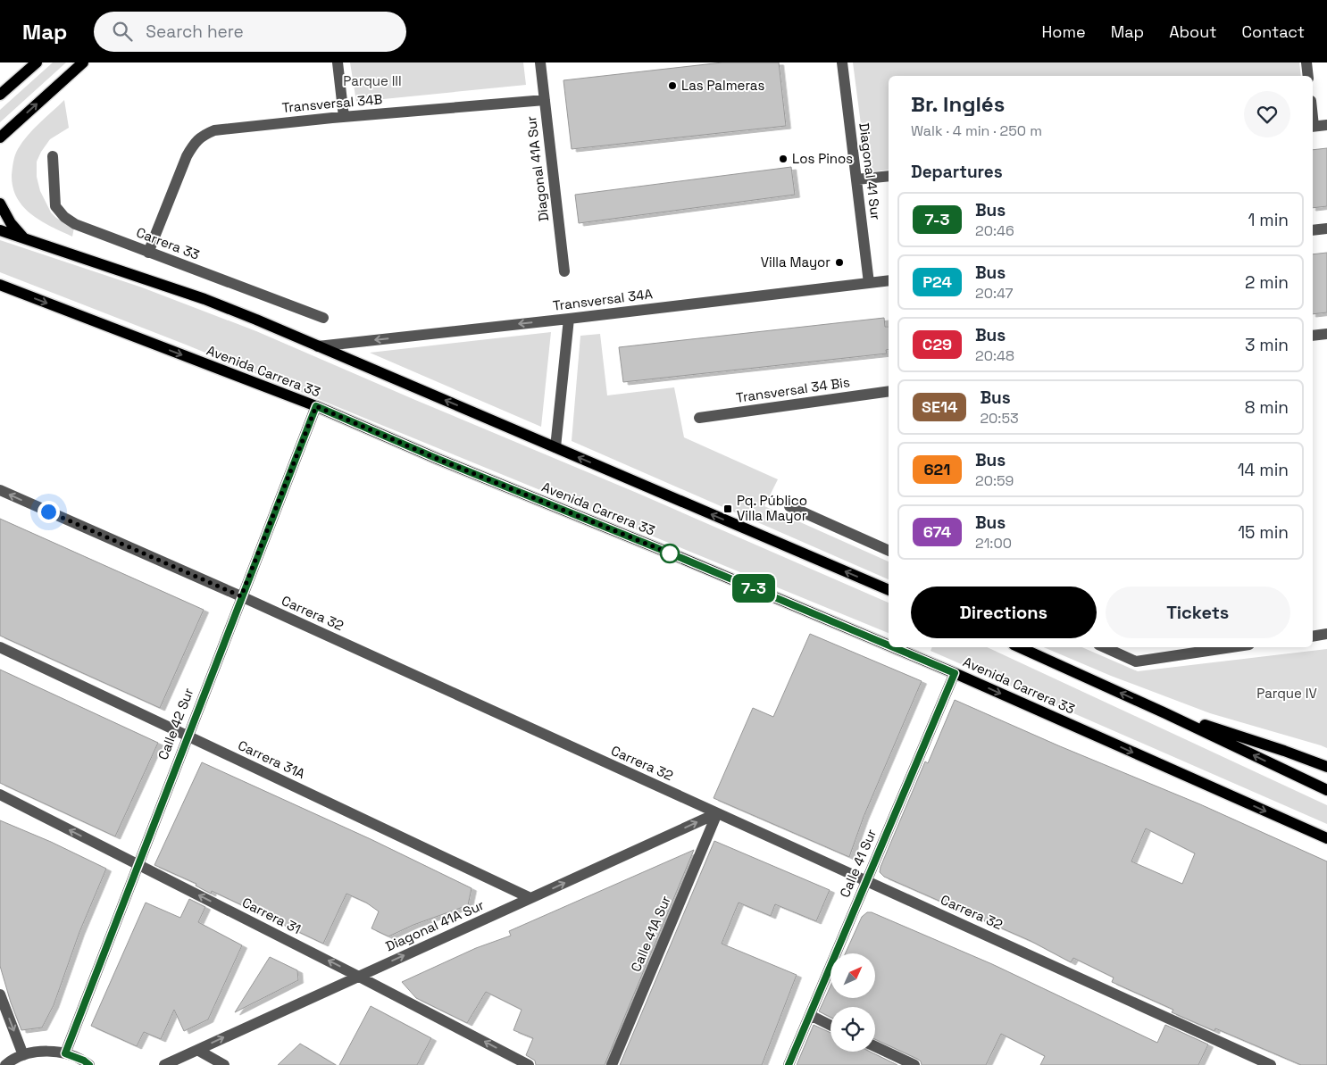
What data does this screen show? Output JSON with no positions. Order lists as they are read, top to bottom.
{
  "streets": {
    "main road": ["Avenida Carrera 33"],
    "street": [
      "Transversal 34B",
      "Diagonal 41A Sur",
      "Diagonal 41 Sur",
      "Carrera 33",
      "Transversal 34A",
      "Transversal 34 Bis",
      "Carrera 32",
      "Calle 42 Sur",
      "Carrera 31A",
      "Calle 41 Sur",
      "Carrera 31",
      "Calle 41A Sur"
    ]
  },
  "crossings": [
    ["Transversal 34B", "Diagonal 41A Sur"],
    ["Transversal 34B", "Carrera 33"],
    ["Diagonal 41A Sur", "Carrera 32"],
    ["Diagonal 41A Sur", "Carrera 31A"],
    ["Diagonal 41A Sur", "Carrera 31"],
    ["Diagonal 41A Sur", "Calle 41A Sur"],
    ["Diagonal 41 Sur", "Transversal 34A"],
    ["Avenida Carrera 33", "Calle 42 Sur"],
    ["Avenida Carrera 33", "Calle 41 Sur"],
    ["Carrera 32", "Calle 42 Sur"],
    ["Carrera 32", "Calle 41 Sur"],
    ["Carrera 32", "Calle 41A Sur"],
    ["Calle 42 Sur", "Carrera 31A"],
    ["Calle 42 Sur", "Carrera 31"]
  ],
  "one_way": ["Diagonal 41A Sur", "Transversal 34A", "Carrera 31"],
  "parks": ["Parque III", "Parque IV"],
  "places": {
    "other": ["Las Palmeras", "Los Pinos", "Villa Mayor"],
    "transit": ["Pq. Público Villa Mayor"]
  },
  "lines": ["bus line 7-3"],
  "north": "top right",
  "page": {
    "header": "Map",
    "search": "Search here",
    "nav": [
      "Home",
      "Map",
      "About",
      "Contact"
    ],
    "on_map": "7-3",
    "heading": [
      ["Br. Inglés", "Walk · 4 min · 250 m"],
      "Departures"
    ],
    "list": [
      {
        "mark": "7-3",
        "name": "Bus",
        "note": "20:46",
        "value": "1 min"
      },
      {
        "mark": "P24",
        "name": "Bus",
        "note": "20:47",
        "value": "2 min"
      },
      {
        "mark": "C29",
        "name": "Bus",
        "note": "20:48",
        "value": "3 min"
      },
      {
        "mark": "SE14",
        "name": "Bus",
        "note": "20:53",
        "value": "8 min"
      },
      {
        "mark": "621",
        "name": "Bus",
        "note": "20:59",
        "value": "14 min"
      },
      {
        "mark": "674",
        "name": "Bus",
        "note": "21:00",
        "value": "15 min"
      }
    ],
    "buttons": ["Directions", "Tickets"]
  }
}
